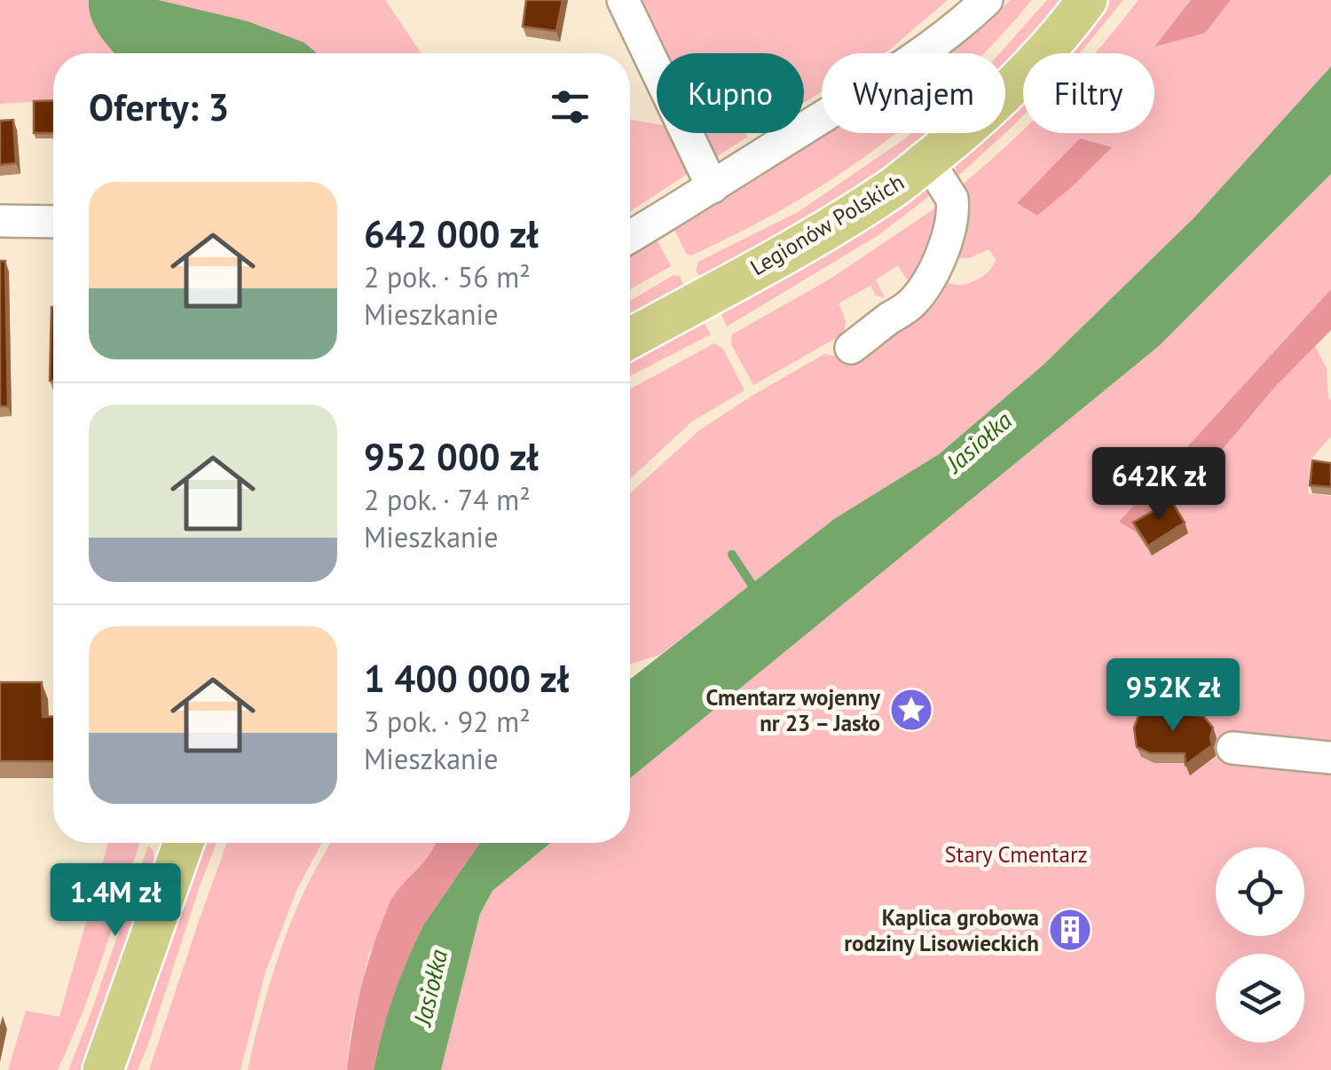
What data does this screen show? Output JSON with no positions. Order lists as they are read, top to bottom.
{
  "streets": {
    "main road": ["Legionów Polskich"]
  },
  "water": ["Jasiołka"],
  "parks": ["Stary Cmentarz"],
  "places": {
    "place": ["Cmentarz wojenny nr 23 – Jasło"],
    "building": ["Kaplica grobowa rodziny Lisowieckich"]
  },
  "page": {
    "chip": ["Kupno", "Wynajem", "Filtry"],
    "heading": "Oferty: 3",
    "list": [
      {
        "name": "642 000 zł",
        "note": "2 pok. · 56 m² · Mieszkanie"
      },
      {
        "name": "952 000 zł",
        "note": "2 pok. · 74 m² · Mieszkanie"
      },
      {
        "name": "1 400 000 zł",
        "note": "3 pok. · 92 m² · Mieszkanie"
      }
    ],
    "price": ["642K zł", "952K zł", "1.4M zł"]
  }
}
